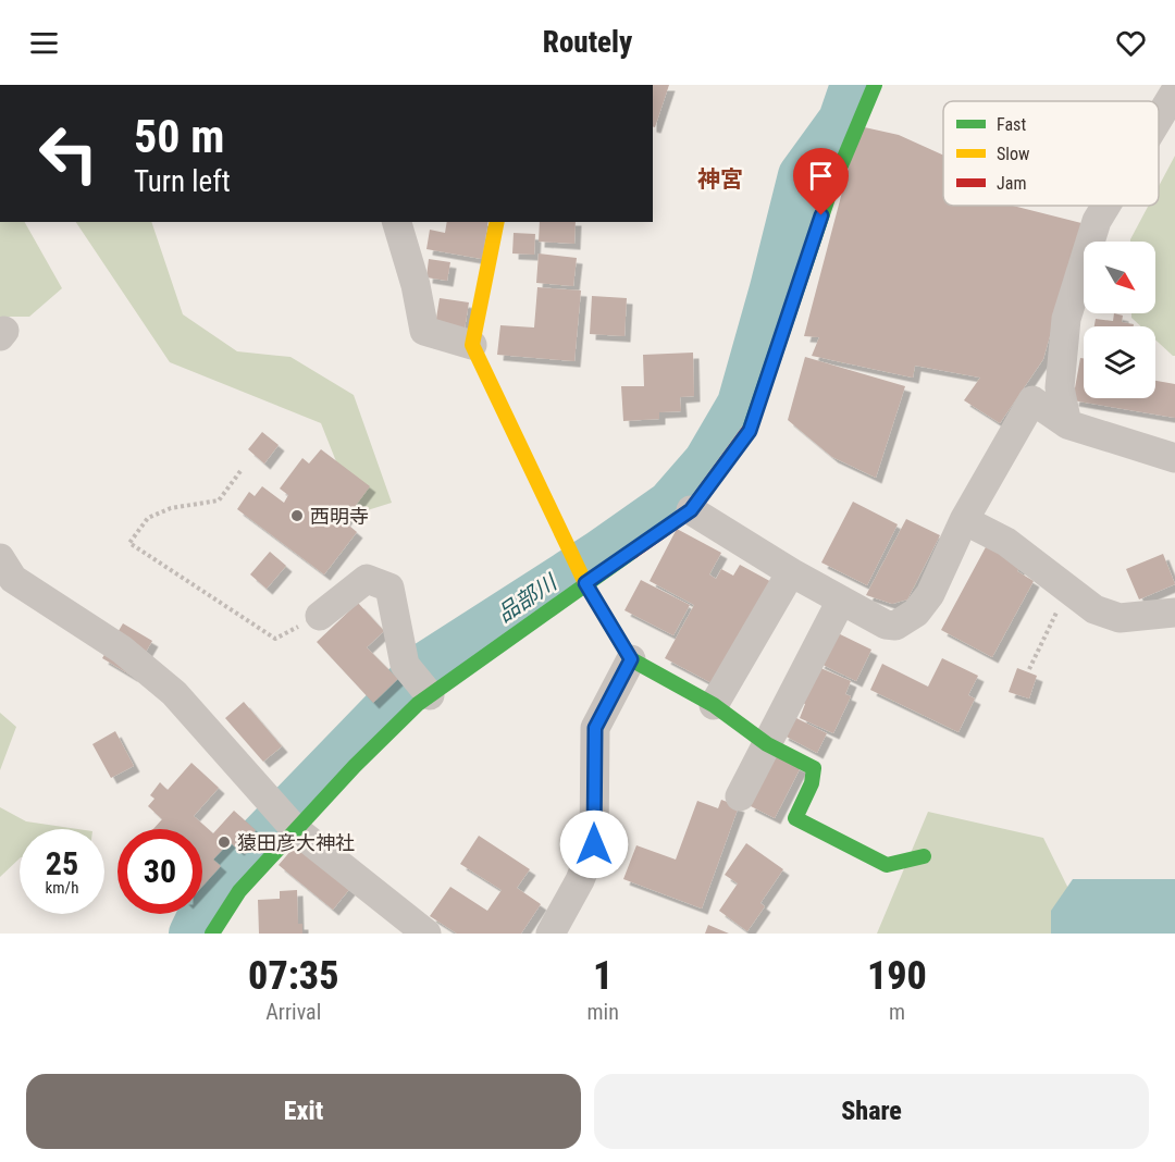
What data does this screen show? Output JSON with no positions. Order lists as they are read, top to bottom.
{
  "districts": ["神宮"],
  "water": ["品部川"],
  "places": ["西明寺", "猿田彦大神社"],
  "legend": ["Fast", "Slow", "Jam"],
  "north": "bottom right",
  "page": {
    "header": "Routely",
    "turn": ["50 m", "Turn left"],
    "speed": "25 km/h",
    "limit": "30",
    "eta": [
      "07:35",
      "Arrival",
      "1",
      "min",
      "190",
      "m"
    ],
    "buttons": ["Exit", "Share"]
  }
}
